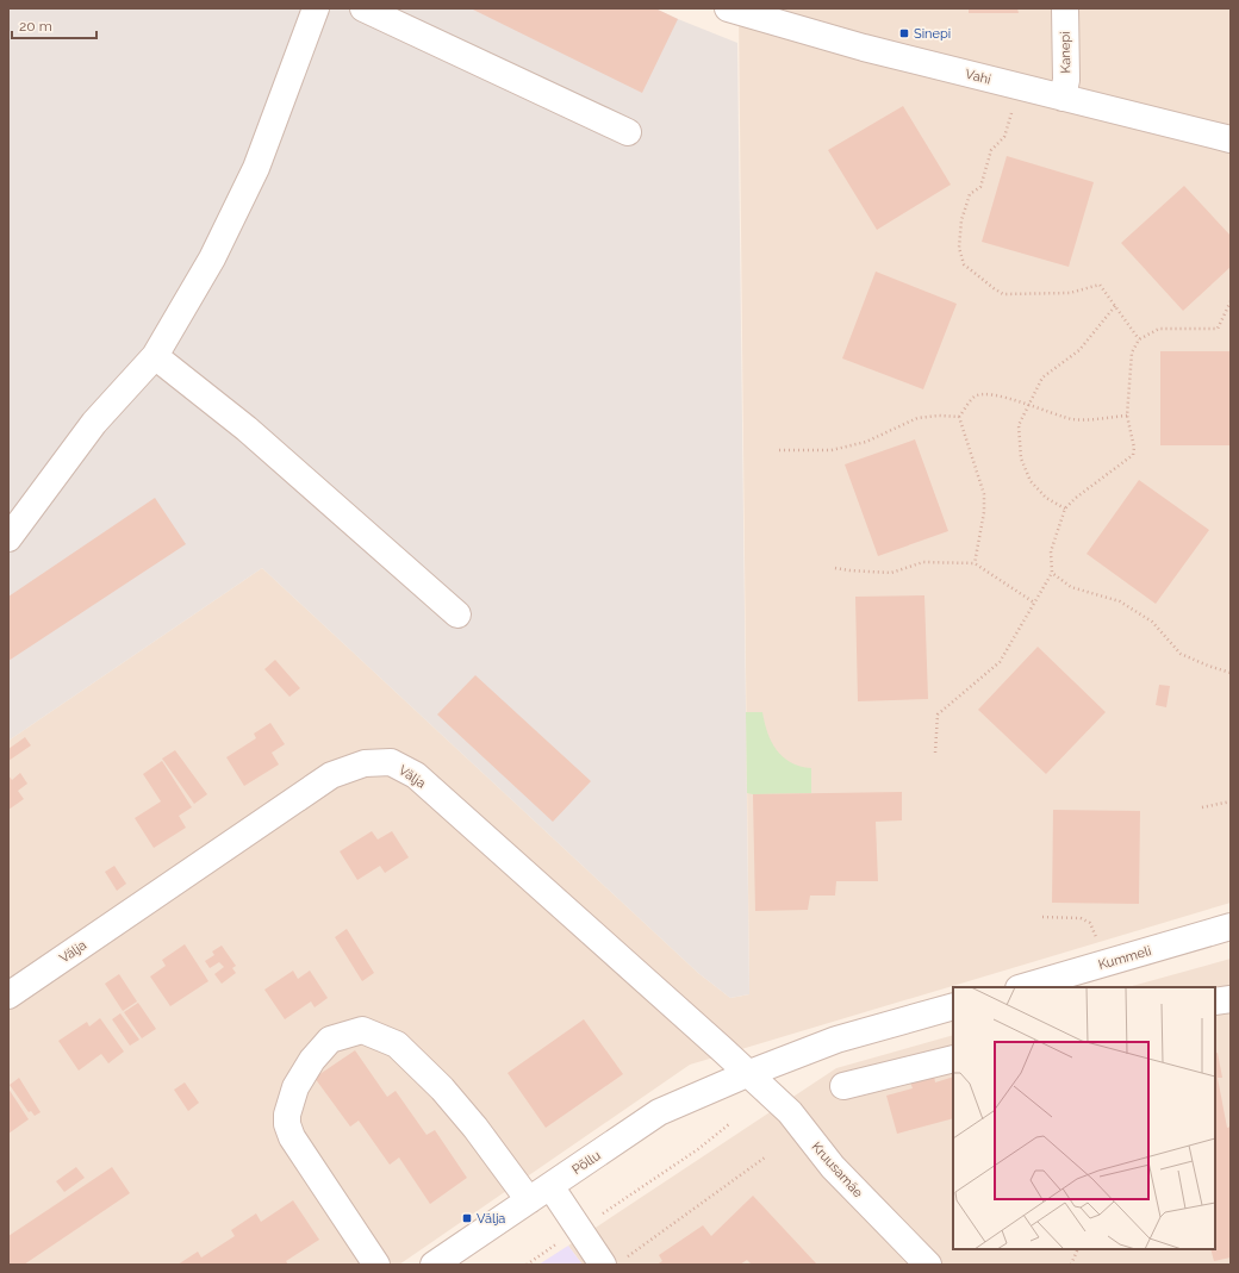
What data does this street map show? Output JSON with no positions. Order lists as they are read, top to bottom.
{
  "streets": {
    "street": [
      "Kanepi",
      "Vahi",
      "Välja",
      "Kummeli",
      "Põllu",
      "Kruusamäe"
    ]
  },
  "crossings": [
    ["Kanepi", "Vahi"],
    ["Välja", "Põllu"],
    ["Välja", "Kruusamäe"],
    ["Põllu", "Kruusamäe"]
  ],
  "places": {
    "transit": ["Sinepi", "Välja"]
  },
  "scale_bar": "20 m"
}
